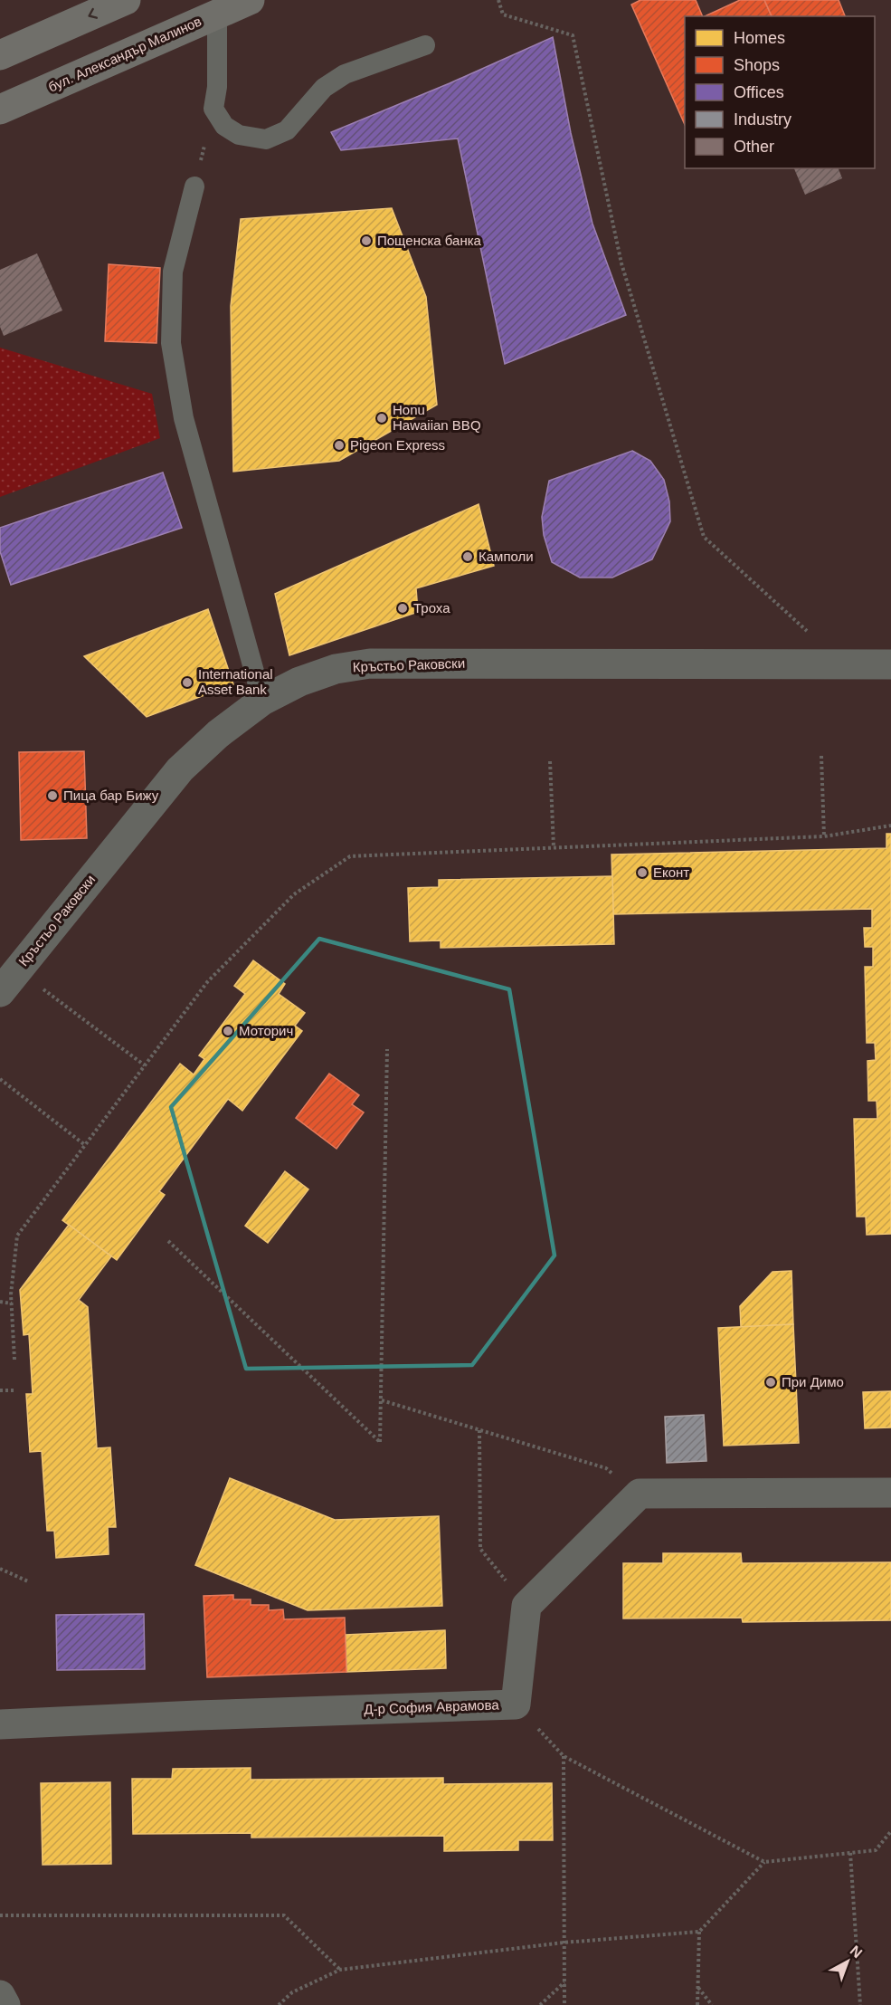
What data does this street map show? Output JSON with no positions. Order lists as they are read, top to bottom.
{
  "streets": {
    "main road": ["бул. Александър Малинов"],
    "street": ["Кръстьо Раковски", "Д-р София Аврамова"]
  },
  "places": [
    "Пощенска банка",
    "Honu Hawaiian BBQ",
    "Pigeon Express",
    "Камполи",
    "Троха",
    "International Asset Bank",
    "Пица бар Бижу",
    "Еконт",
    "Моторич",
    "При Димо"
  ],
  "legend": [
    "Homes",
    "Shops",
    "Offices",
    "Industry",
    "Other"
  ],
  "north": "top right"
}
